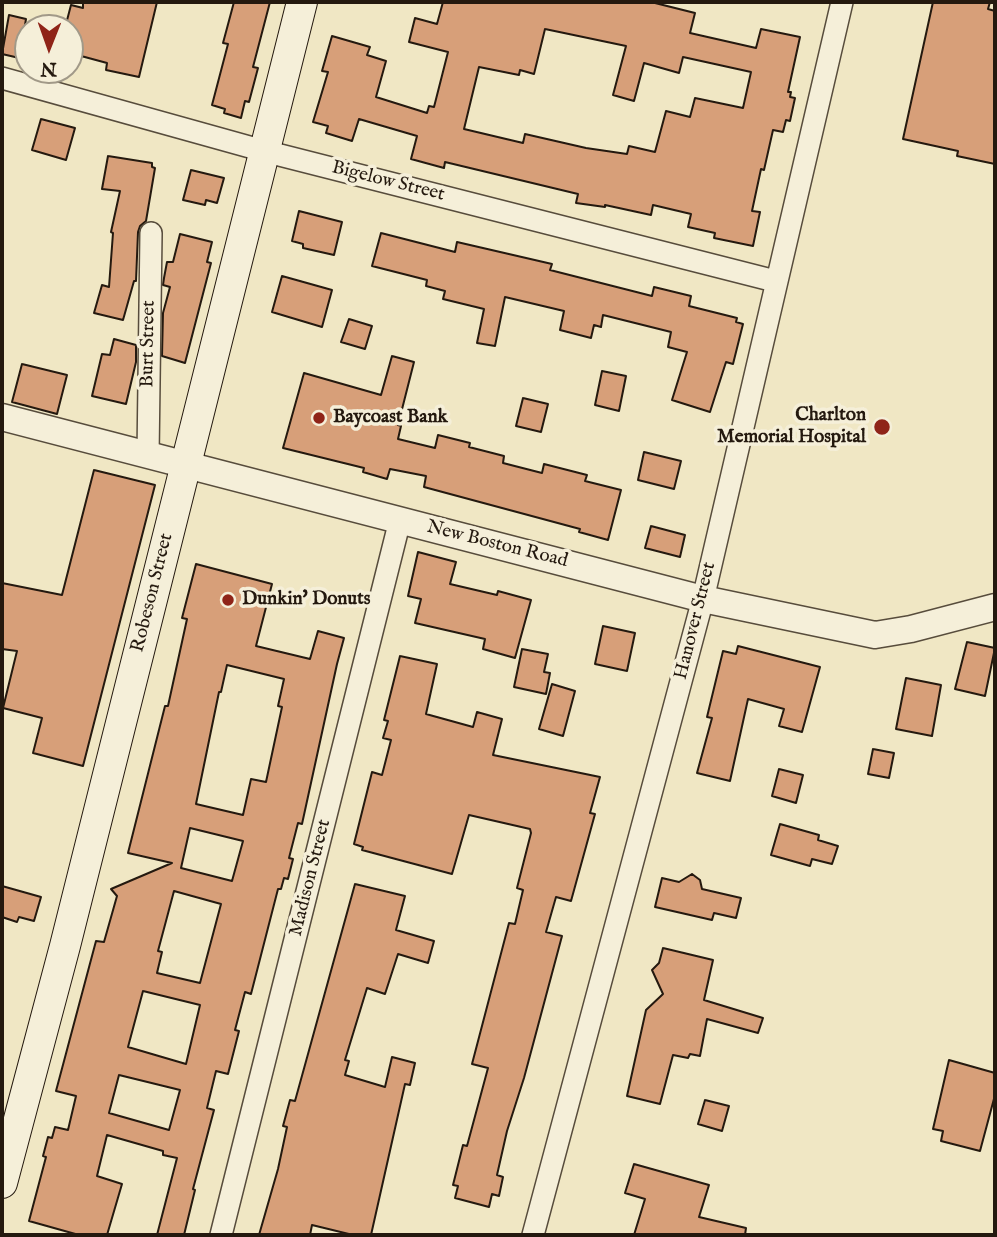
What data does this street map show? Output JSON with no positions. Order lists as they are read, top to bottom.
{
  "streets": {
    "main road": ["Robeson Street"],
    "street": [
      "Bigelow Street",
      "Burt Street",
      "New Boston Road",
      "Hanover Street",
      "Madison Street"
    ]
  },
  "crossings": [
    ["Bigelow Street", "Robeson Street"],
    ["Bigelow Street", "Hanover Street"],
    ["Burt Street", "New Boston Road"],
    ["New Boston Road", "Robeson Street"],
    ["New Boston Road", "Hanover Street"],
    ["New Boston Road", "Madison Street"]
  ],
  "places": ["Baycoast Bank", "Charlton Memorial Hospital", "Dunkin' Donuts"],
  "north": "bottom"
}
